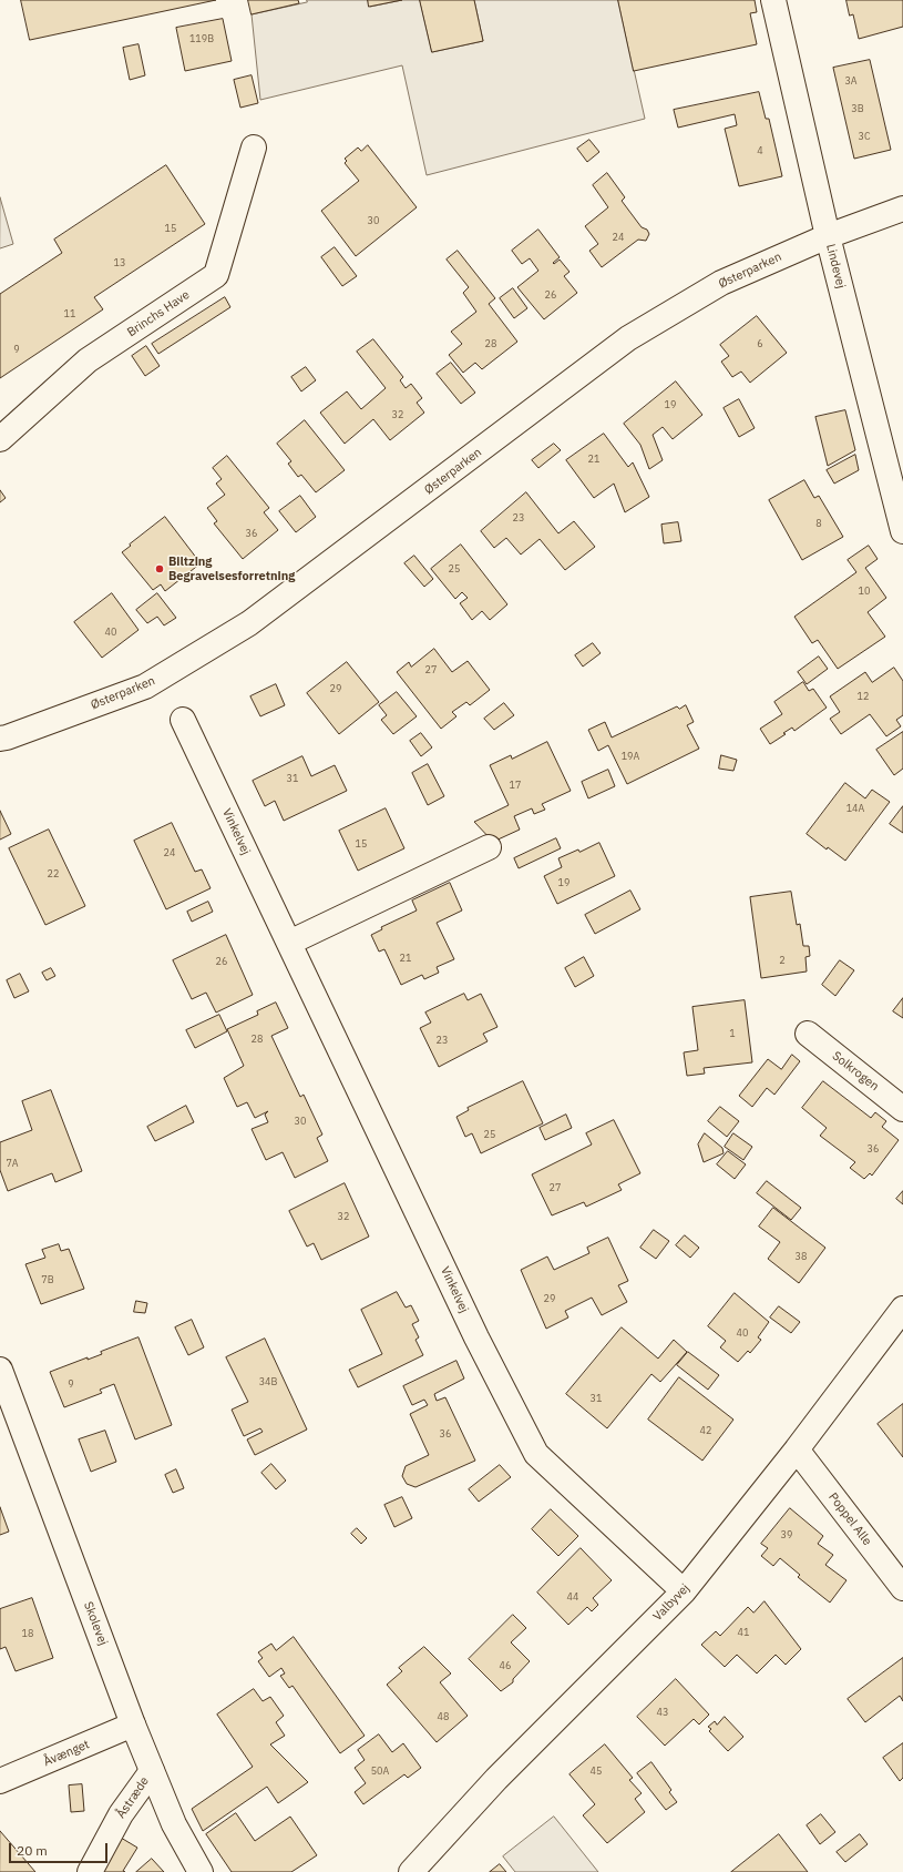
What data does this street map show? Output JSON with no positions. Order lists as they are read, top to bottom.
{
  "streets": {
    "street": [
      "Lindevej",
      "Østerparken",
      "Brinchs Have",
      "Vinkelvej",
      "Solkrogen",
      "Poppel Alle",
      "Valbyvej",
      "Skolevej",
      "Åvænget",
      "Åstræde"
    ]
  },
  "crossings": [
    ["Lindevej", "Østerparken"],
    ["Vinkelvej", "Valbyvej"],
    ["Poppel Alle", "Valbyvej"],
    ["Skolevej", "Åvænget"],
    ["Skolevej", "Åstræde"]
  ],
  "places": ["Biltzing Begravelsesforretning"],
  "house_numbers": [
    "119B",
    "3A",
    "3B",
    "3C",
    "4",
    "30",
    "15",
    "24",
    "13",
    "26",
    "11",
    "28",
    "6",
    "9",
    "19",
    "32",
    "21",
    "23",
    "8",
    "36",
    "25",
    "10",
    "40",
    "27",
    "29",
    "12",
    "19A",
    "31",
    "17",
    "14A",
    "15",
    "24",
    "22",
    "19",
    "21",
    "2",
    "26",
    "1",
    "28",
    "23",
    "30",
    "25",
    "36",
    "7A",
    "27",
    "32",
    "38",
    "7B",
    "29",
    "40",
    "34B",
    "9",
    "31",
    "42",
    "36",
    "39",
    "44",
    "41",
    "18",
    "46",
    "43",
    "48",
    "50A",
    "45"
  ],
  "scale_bar": "20 m"
}
